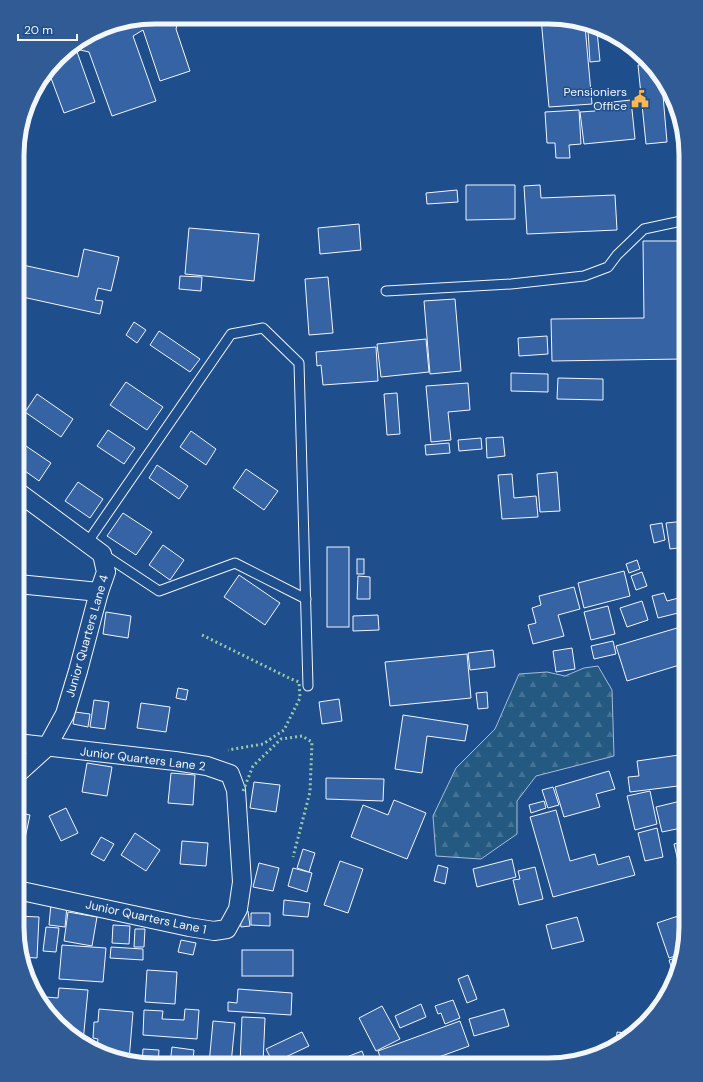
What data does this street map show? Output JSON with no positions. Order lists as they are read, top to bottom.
{
  "streets": {
    "street": ["Junior Quarters Lane 4", "Junior Quarters Lane 2", "Junior Quarters Lane 1"]
  },
  "crossings": [
    ["Junior Quarters Lane 4", "Junior Quarters Lane 2"],
    ["Junior Quarters Lane 2", "Junior Quarters Lane 1"]
  ],
  "places": {
    "public building": ["Pensioniers Office"]
  },
  "scale_bar": "20 m"
}
